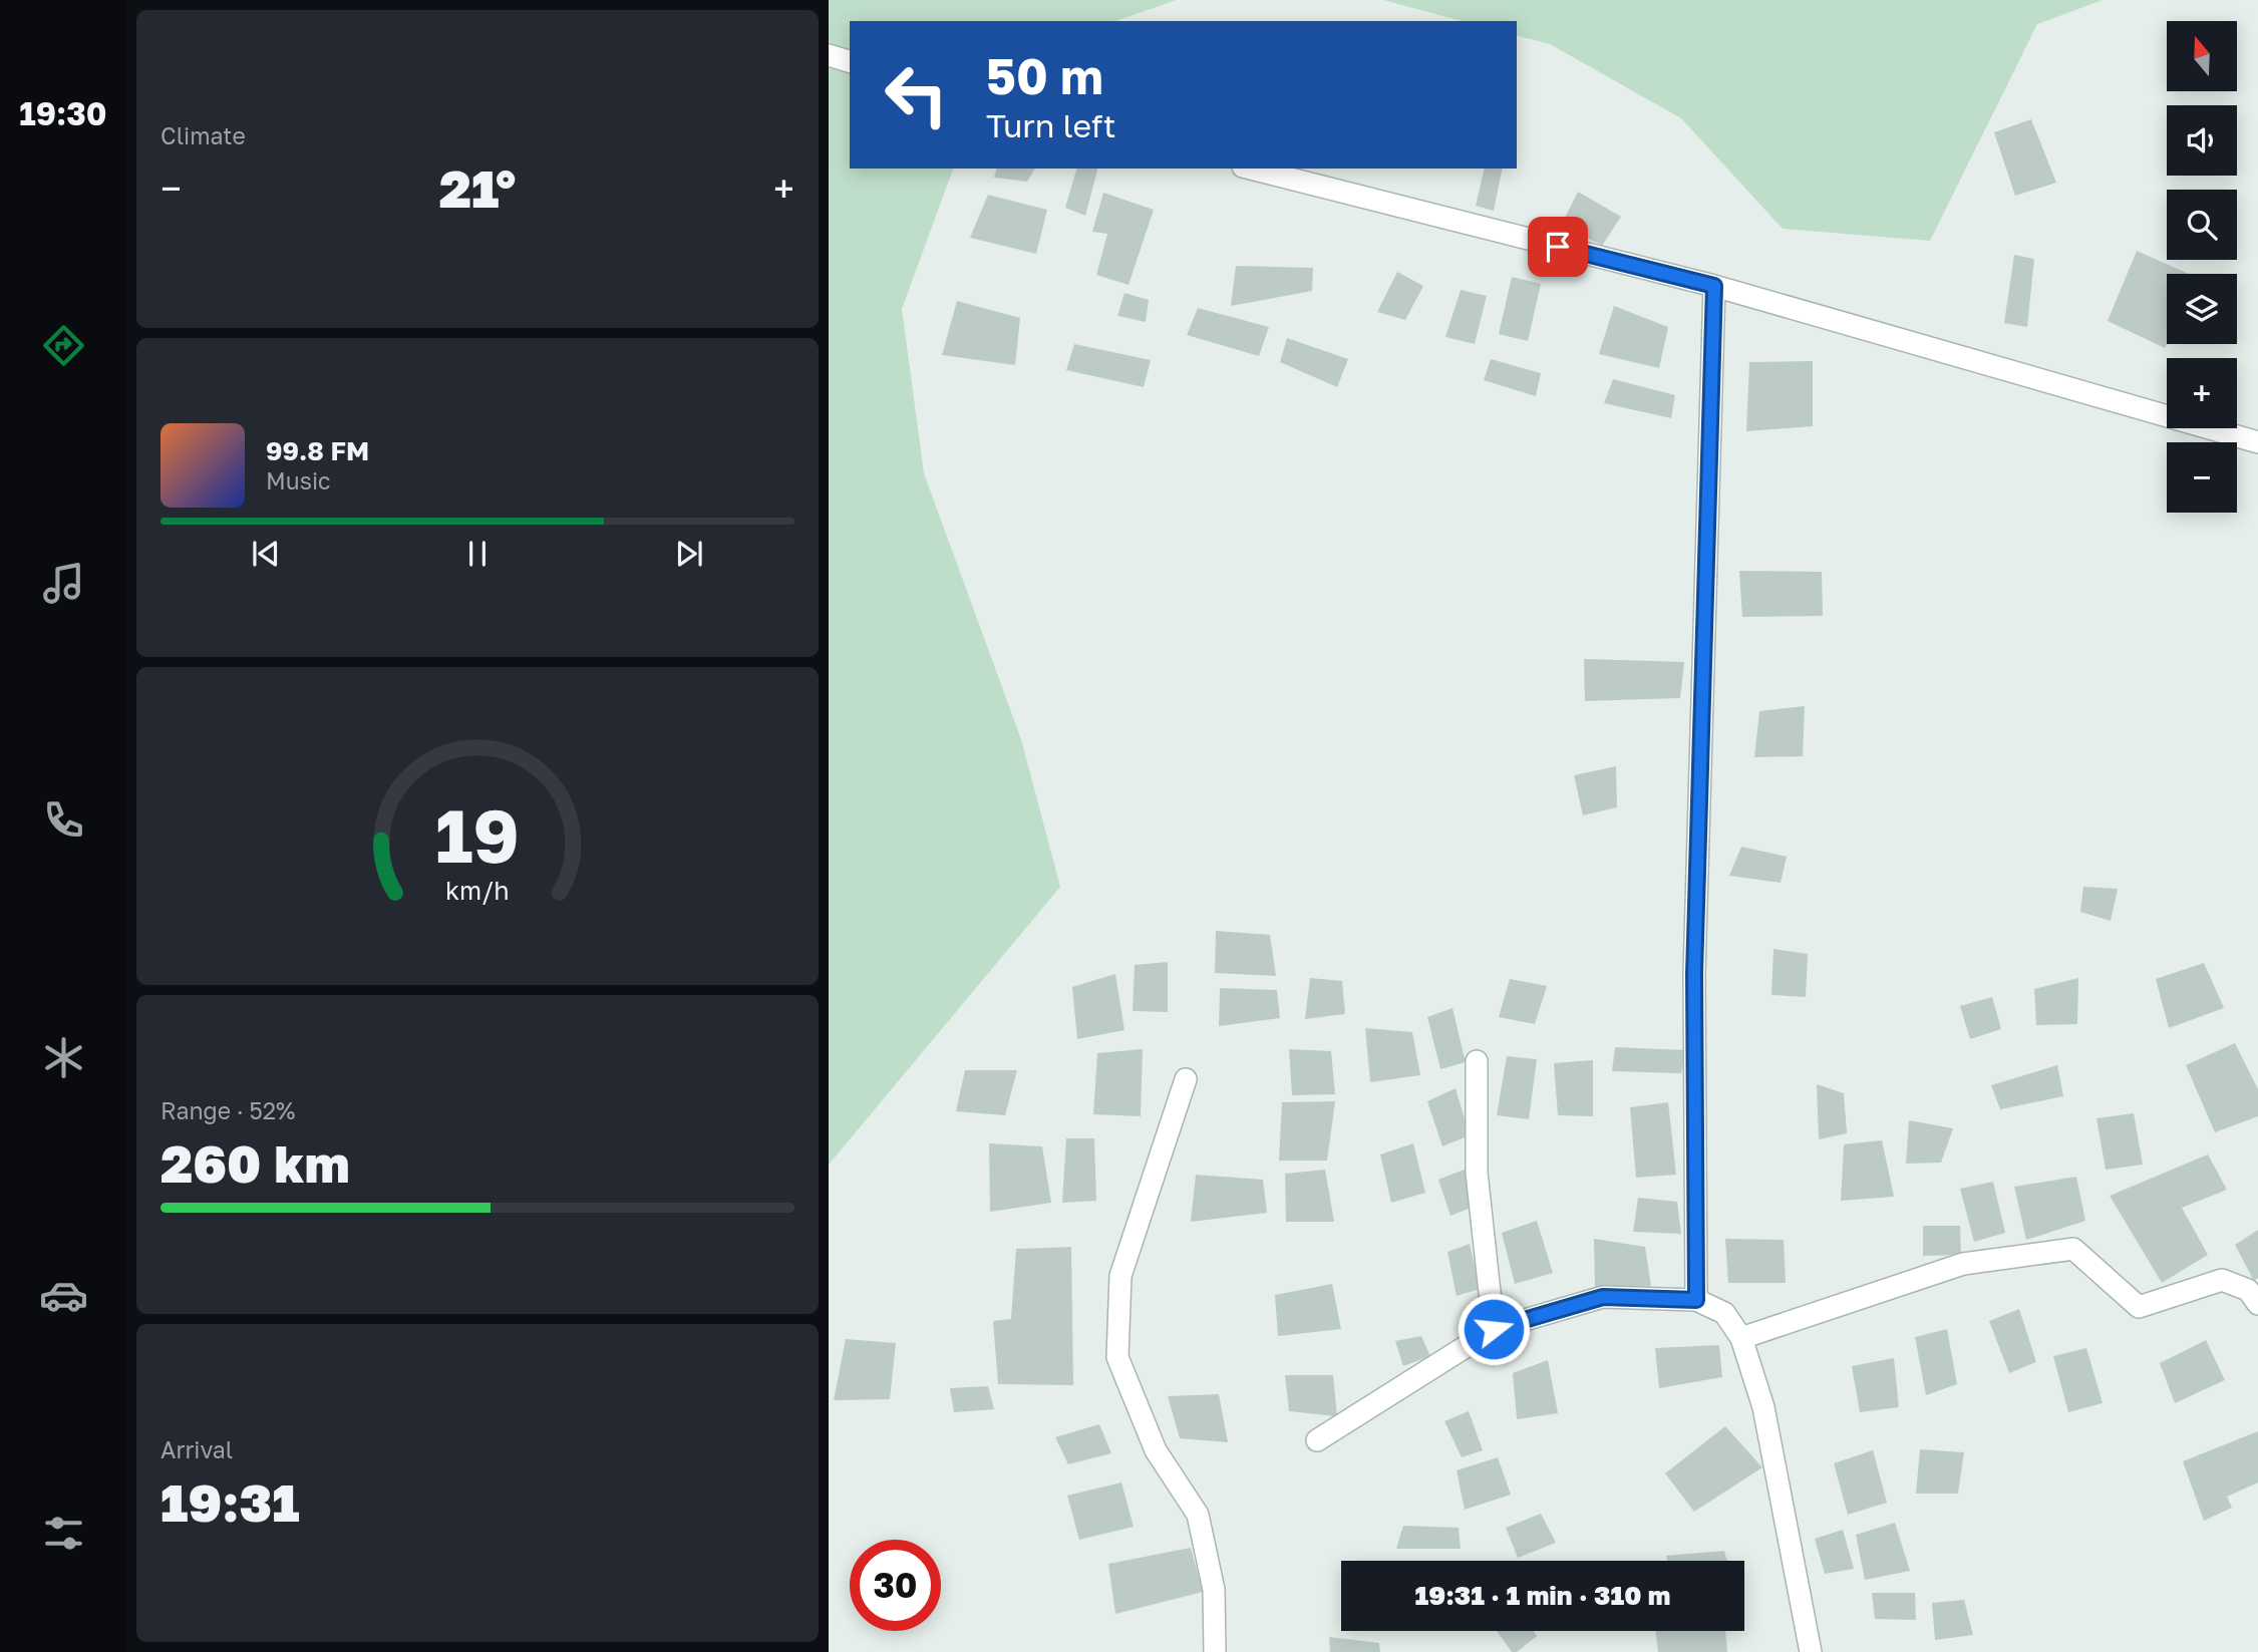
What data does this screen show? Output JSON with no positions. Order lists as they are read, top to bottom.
{
  "north": "top",
  "page": {
    "tabs": "19:30",
    "tile": [
      "Climate",
      ["Range · 52%", "260 km"],
      ["Arrival", "19:31"]
    ],
    "map_buttons": ["+", "−"],
    "turn": ["50 m", "Turn left"],
    "heat": ["−", "21°", "+"],
    "song": ["99.8 FM", "Music"],
    "limit": "30",
    "trip": "19:31 · 1 min · 310 m",
    "gauge": ["19", "km/h"]
  }
}
